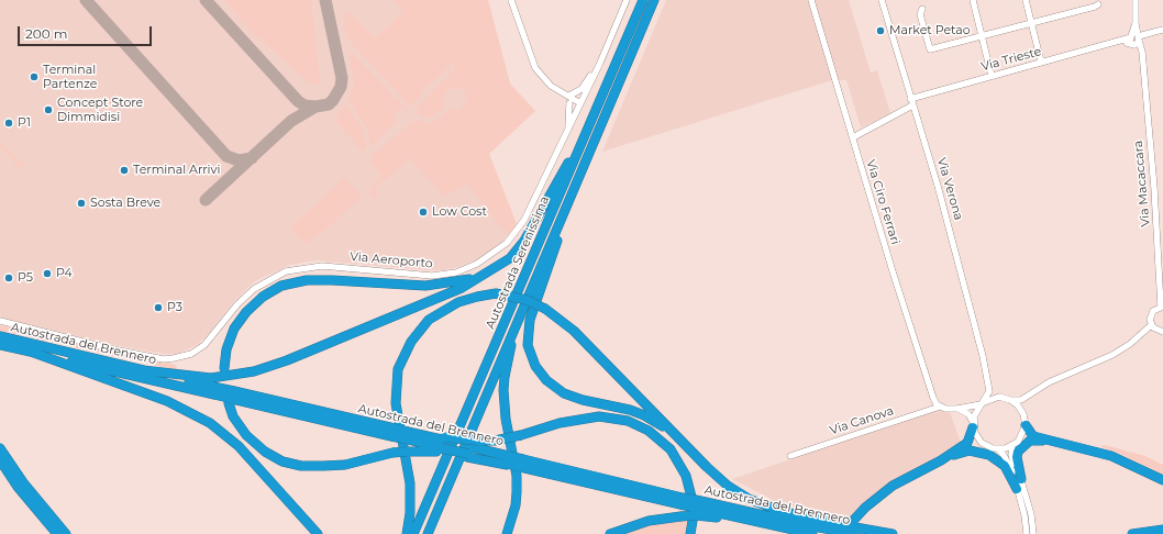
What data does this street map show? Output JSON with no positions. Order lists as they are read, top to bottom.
{
  "streets": {
    "highway": ["Autostrada Serenissima", "Autostrada del Brennero"],
    "street": [
      "Via Trieste",
      "Via Macaccara",
      "Via Verona",
      "Via Ciro Ferrari",
      "Via Aeroporto",
      "Via Canova"
    ]
  },
  "crossings": [
    ["Via Trieste", "Via Macaccara"],
    ["Via Trieste", "Via Verona"],
    ["Via Ciro Ferrari", "Via Canova"]
  ],
  "places": [
    "Market Petao",
    "Terminal Partenze",
    "Concept Store Dimmidisi",
    "P1",
    "Terminal Arrivi",
    "Sosta Breve",
    "Low Cost",
    "P4",
    "P5",
    "P3"
  ],
  "scale_bar": "200 m"
}
